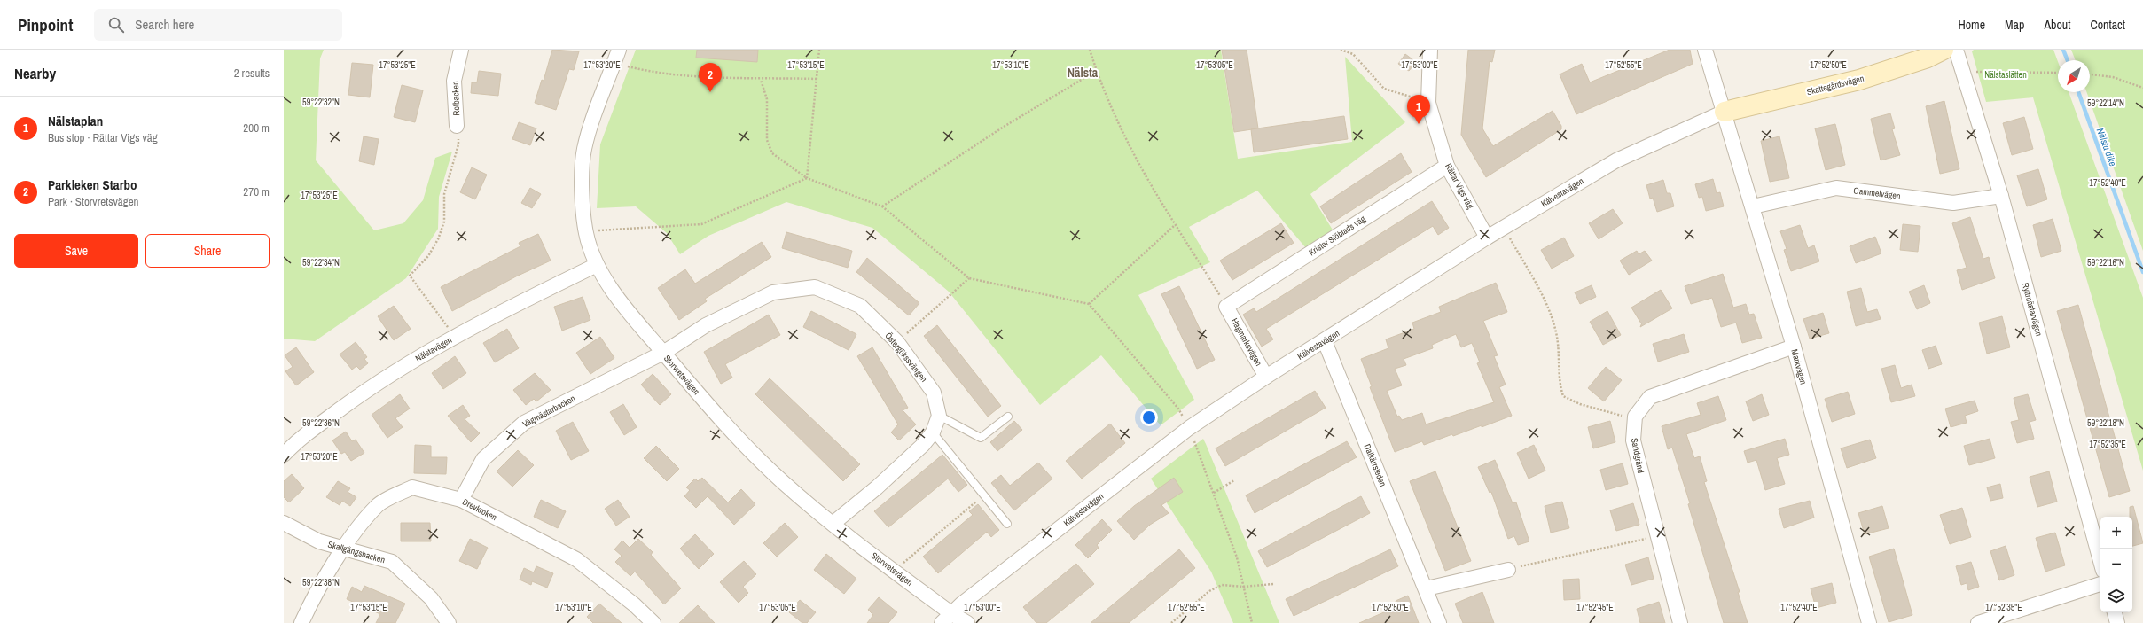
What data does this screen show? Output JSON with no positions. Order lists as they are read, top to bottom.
{
  "streets": {
    "street": [
      "Skattegårdsvägen",
      "Rotbacken",
      "Rättar Vigs väg",
      "Kälvestavägen",
      "Gammelvägen",
      "Krister Siöblads väg",
      "Ryttmästarvägen",
      "Hagmarksvägen",
      "Nälstavägen",
      "Östergökssvängen",
      "Markvägen",
      "Storvretsvägen",
      "Vägmästarbacken",
      "Sandgränd",
      "Dalkärrsleden",
      "Drevkroken",
      "Skallgångsbacken"
    ]
  },
  "crossings": [
    ["Skattegårdsvägen", "Kälvestavägen"],
    ["Skattegårdsvägen", "Markvägen"],
    ["Rättar Vigs väg", "Kälvestavägen"],
    ["Rättar Vigs väg", "Krister Siöblads väg"],
    ["Kälvestavägen", "Hagmarksvägen"],
    ["Kälvestavägen", "Markvägen"],
    ["Kälvestavägen", "Storvretsvägen"],
    ["Kälvestavägen", "Dalkärrsleden"],
    ["Gammelvägen", "Ryttmästarvägen"],
    ["Gammelvägen", "Markvägen"],
    ["Krister Siöblads väg", "Hagmarksvägen"],
    ["Nälstavägen", "Storvretsvägen"],
    ["Östergökssvängen", "Storvretsvägen"],
    ["Östergökssvängen", "Vägmästarbacken"],
    ["Markvägen", "Sandgränd"],
    ["Storvretsvägen", "Vägmästarbacken"],
    ["Vägmästarbacken", "Drevkroken"],
    ["Drevkroken", "Skallgångsbacken"]
  ],
  "districts": ["Nälsta"],
  "water": ["Nälsta dike"],
  "parks": ["Nälstaslätten"],
  "north": "bottom left",
  "page": {
    "header": "Pinpoint",
    "search": "Search here",
    "nav": [
      "Home",
      "Map",
      "About",
      "Contact"
    ],
    "heading": ["Nearby", "2 results"],
    "pins": ["2", "1"],
    "list": [
      {
        "mark": "1",
        "name": "Nälstaplan",
        "note": "Bus stop · Rättar Vigs väg",
        "value": "200 m"
      },
      {
        "mark": "2",
        "name": "Parkleken Starbo",
        "note": "Park · Storvretsvägen",
        "value": "270 m"
      }
    ],
    "buttons": ["Save", "Share"],
    "map_buttons": ["+", "−"]
  },
  "coordinates": [
    "17°53'20\"E",
    "17°53'05\"E",
    "17°53'25\"E",
    "17°53'15\"E",
    "17°53'10\"E",
    "17°53'00\"E",
    "17°52'55\"E",
    "17°52'50\"E",
    "59°22'32\"N",
    "59°22'14\"N",
    "17°52'40\"E",
    "59°22'34\"N",
    "59°22'16\"N",
    "59°22'36\"N",
    "59°22'18\"N",
    "17°52'35\"E",
    "59°22'38\"N",
    "17°52'45\"E"
  ]
}
